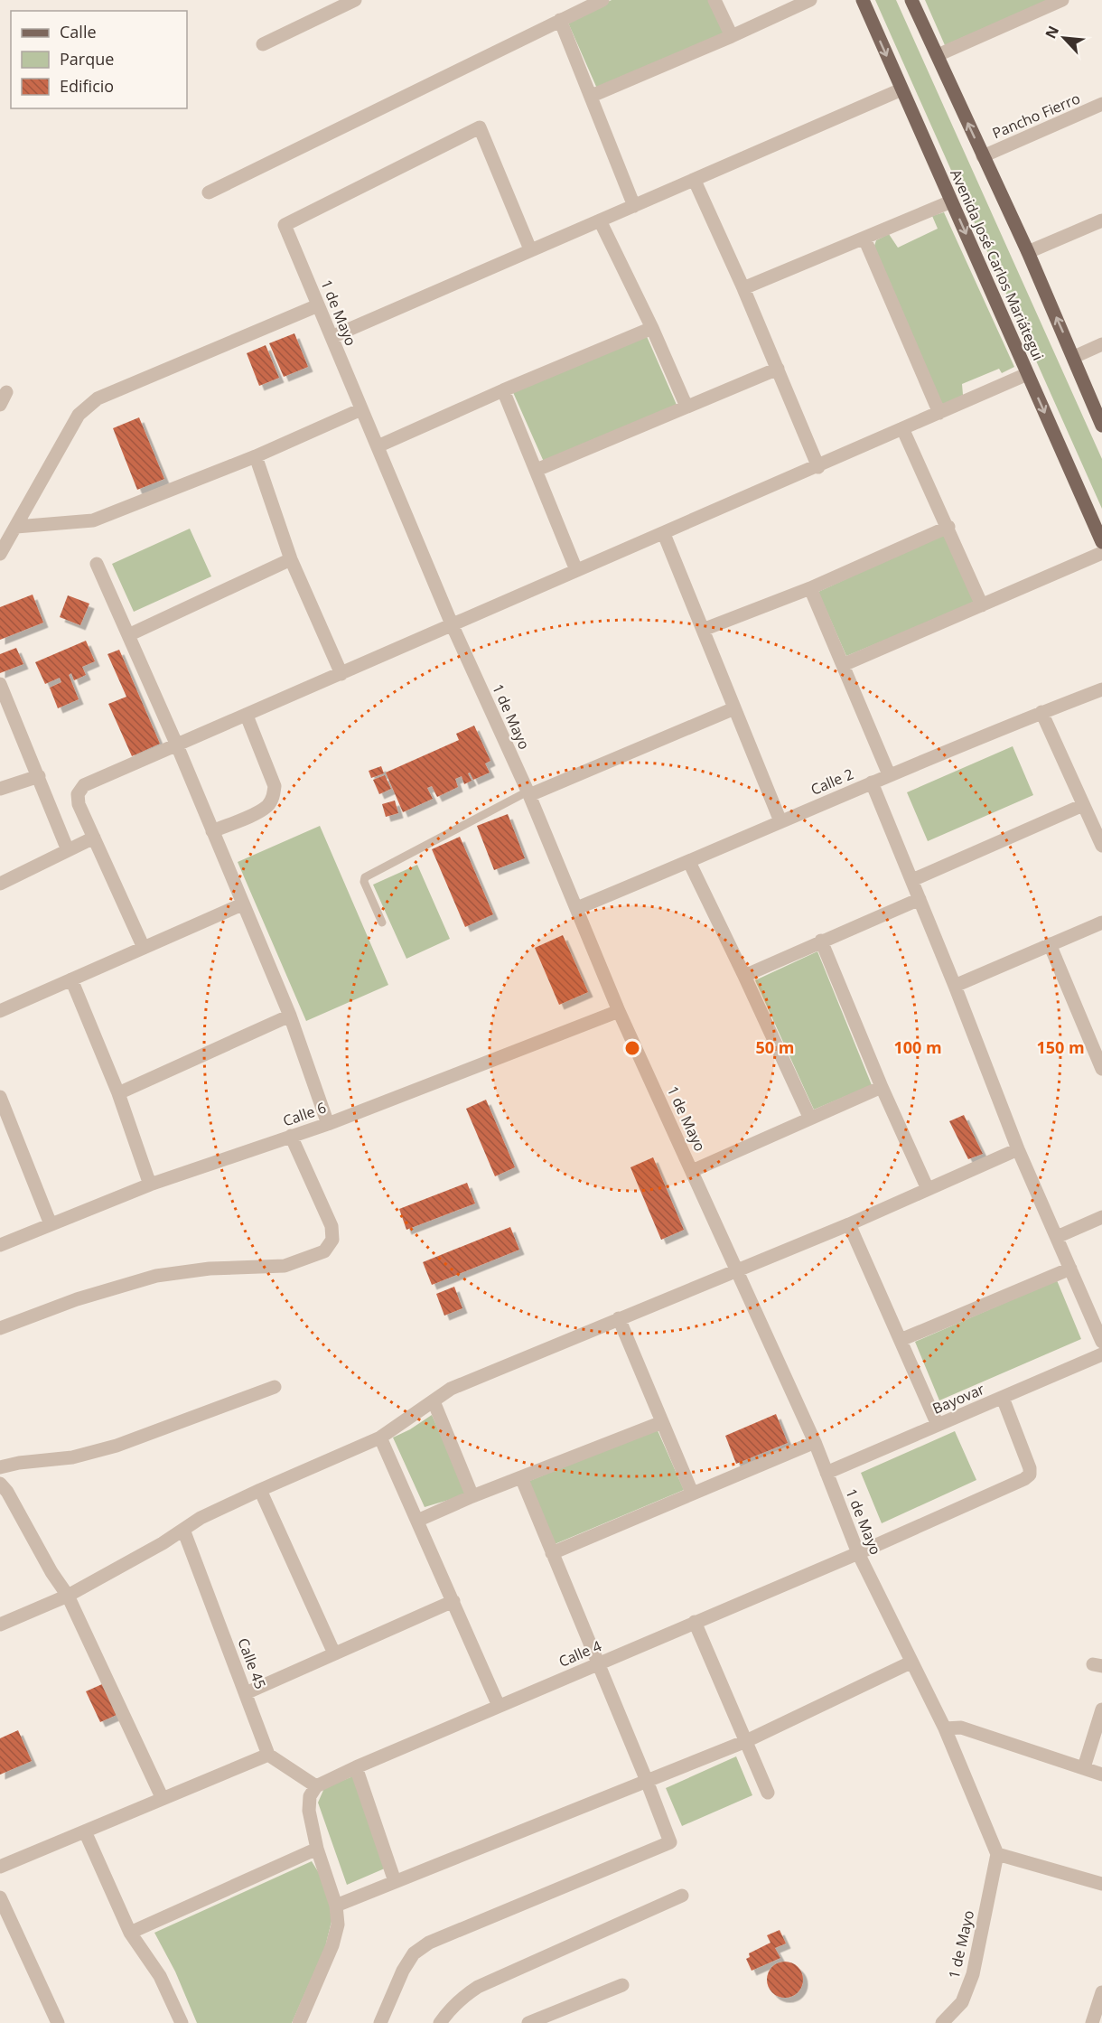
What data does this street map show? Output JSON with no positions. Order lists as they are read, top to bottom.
{
  "streets": {
    "main road": ["Avenida José Carlos Mariátegui"],
    "street": [
      "Pancho Fierro",
      "1 de Mayo",
      "Calle 2",
      "Calle 6",
      "Bayovar",
      "Calle 4",
      "Calle 45"
    ]
  },
  "crossings": [
    ["1 de Mayo", "Calle 2"],
    ["1 de Mayo", "Calle 6"],
    ["1 de Mayo", "Bayovar"],
    ["1 de Mayo", "Calle 4"],
    ["Bayovar", "Calle 4"]
  ],
  "legend": ["Calle", "Parque", "Edificio"],
  "north": "top left",
  "rings": ["50 m", "100 m", "150 m"]
}
